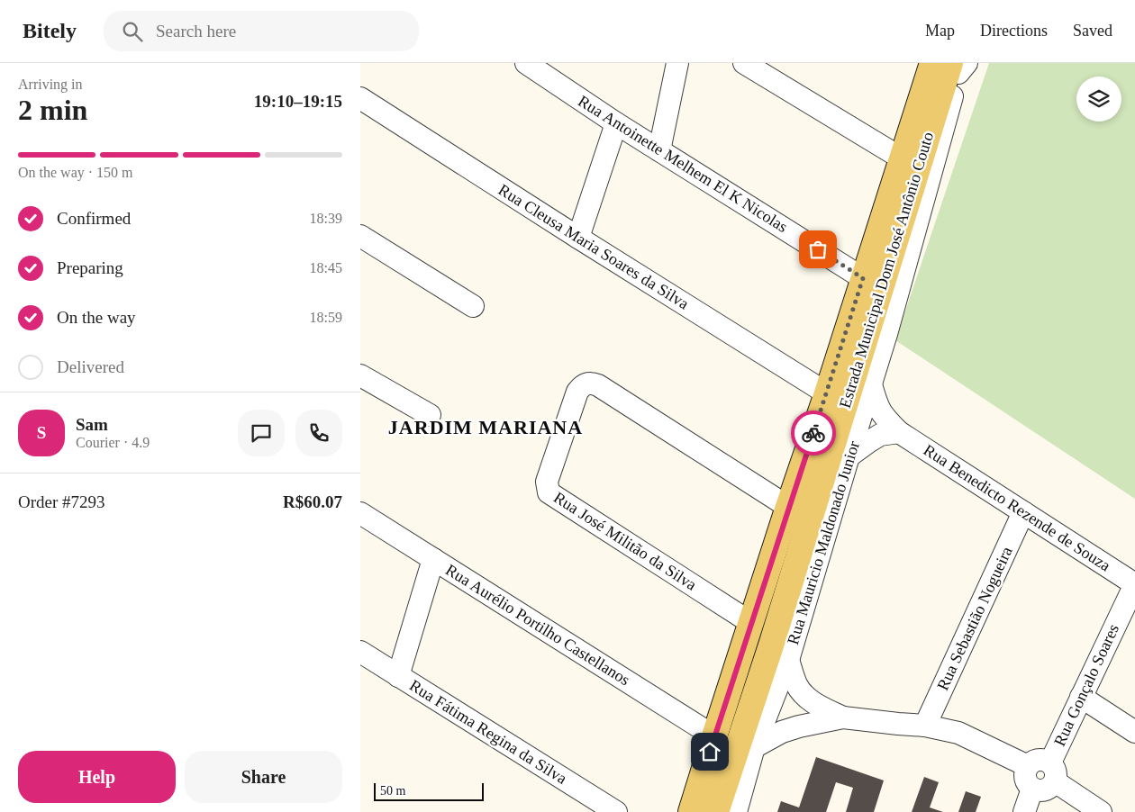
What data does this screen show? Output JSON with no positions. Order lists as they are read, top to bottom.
{
  "streets": {
    "main road": ["Estrada Municipal Dom José Antônio Couto"],
    "street": [
      "Rua Antoinette Melhem El K Nicolas",
      "Rua Cleusa Maria Soares da Silva",
      "Rua Benedicto Rezende de Souza",
      "Rua José Militão da Silva",
      "Rua Mauricio Maldonado Junior",
      "Rua Sebastião Nogueira",
      "Rua Aurélio Portilho Castellanos",
      "Rua Gonçalo Soares",
      "Rua Fátima Regina da Silva"
    ]
  },
  "crossings": [
    ["Rua Antoinette Melhem El K Nicolas", "Estrada Municipal Dom José Antônio Couto"],
    ["Rua Cleusa Maria Soares da Silva", "Estrada Municipal Dom José Antônio Couto"],
    ["Estrada Municipal Dom José Antônio Couto", "Rua José Militão da Silva"],
    ["Estrada Municipal Dom José Antônio Couto", "Rua Mauricio Maldonado Junior"],
    ["Estrada Municipal Dom José Antônio Couto", "Rua Aurélio Portilho Castellanos"],
    ["Rua Benedicto Rezende de Souza", "Rua Mauricio Maldonado Junior"],
    ["Rua Benedicto Rezende de Souza", "Rua Sebastião Nogueira"],
    ["Rua Benedicto Rezende de Souza", "Rua Gonçalo Soares"]
  ],
  "districts": ["JARDIM MARIANA"],
  "scale_bar": "50 m",
  "page": {
    "header": "Bitely",
    "search": "Search here",
    "nav": ["Map", "Directions", "Saved"],
    "heading": ["2 min", "Arriving in", "19:10–19:15"],
    "panel": [
      "Sam",
      "Courier · 4.9",
      "Order #7293",
      "R$60.07"
    ],
    "bar": "On the way · 150 m",
    "list": [
      ["Confirmed", "18:39"],
      ["Preparing", "18:45"],
      ["On the way", "18:59"],
      "Delivered"
    ],
    "round": "S",
    "buttons": ["Help", "Share"],
    "scale": "50 m"
  }
}
